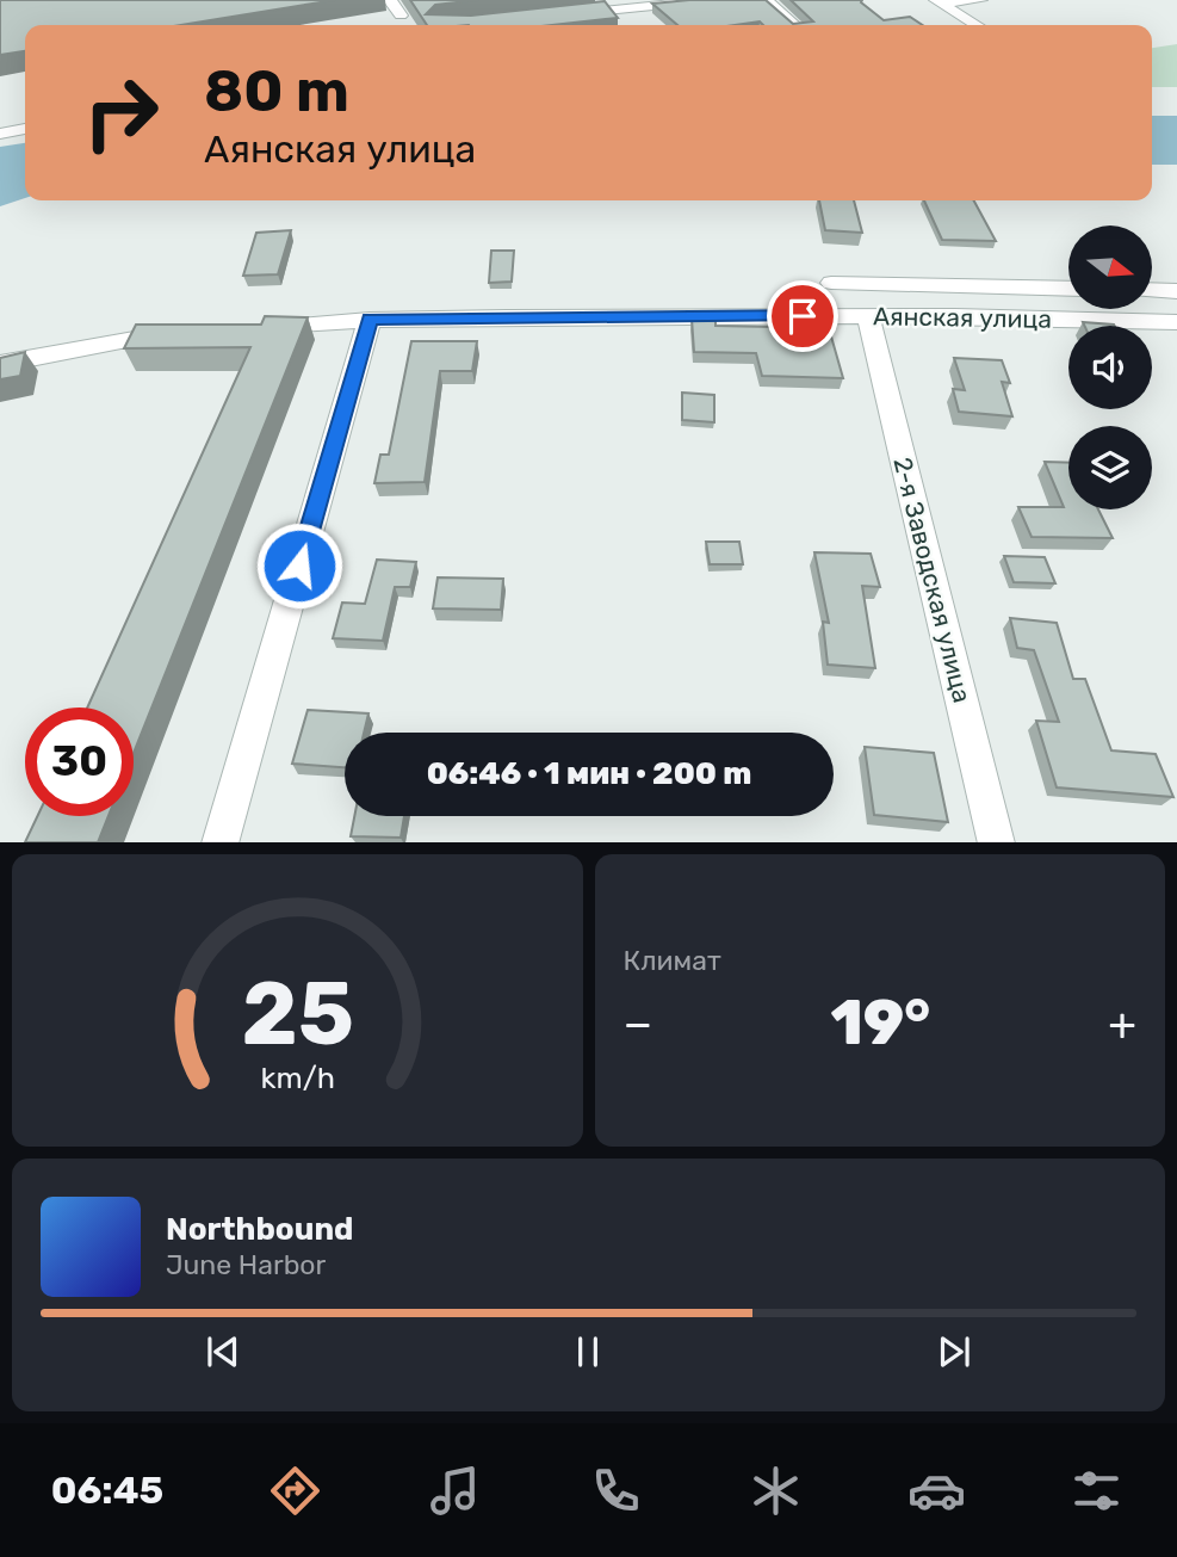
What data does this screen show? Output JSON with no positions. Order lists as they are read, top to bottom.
{
  "streets": {
    "street": ["Аянская улица", "2-я Заводская улица"]
  },
  "crossings": [
    ["Аянская улица", "2-я Заводская улица"]
  ],
  "north": "right",
  "page": {
    "turn": ["80 m", "Аянская улица"],
    "limit": "30",
    "trip": "06:46 · 1 мин · 200 m",
    "tile": "Климат",
    "heat": ["−", "19°", "+"],
    "song": ["Northbound", "June Harbor"],
    "tabs": "06:45",
    "gauge": ["25", "km/h"]
  }
}
